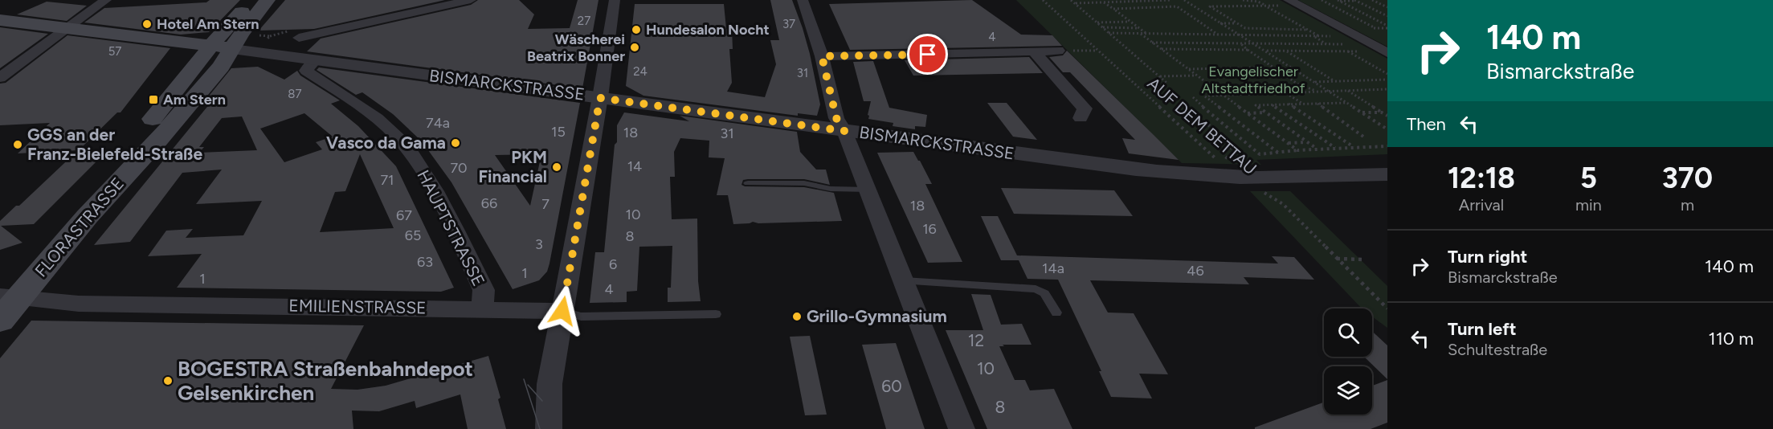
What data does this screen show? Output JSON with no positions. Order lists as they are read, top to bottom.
{
  "streets": {
    "main road": ["BISMARCKSTRASSE", "FLORASTRASSE"],
    "street": ["HAUPTSTRASSE", "EMILIENSTRASSE"],
    "path": ["AUF DEM BETTAU"]
  },
  "crossings": [
    ["BISMARCKSTRASSE", "AUF DEM BETTAU"],
    ["BISMARCKSTRASSE", "FLORASTRASSE"],
    ["BISMARCKSTRASSE", "HAUPTSTRASSE"],
    ["FLORASTRASSE", "EMILIENSTRASSE"],
    ["HAUPTSTRASSE", "EMILIENSTRASSE"]
  ],
  "parks": ["Evangelischer Altstadtfriedhof"],
  "places": {
    "other": [
      "Hotel Am Stern",
      "Hundesalon Nocht",
      "Wäscherei Beatrix Bonner",
      "Vasco da Gama",
      "GGS an der Franz-Bielefeld-Straße",
      "PKM Financial",
      "Grillo-Gymnasium",
      "BOGESTRA Straßenbahndepot Gelsenkirchen"
    ],
    "transit": ["Am Stern"]
  },
  "house_numbers": [
    "27",
    "37",
    "4",
    "57",
    "24",
    "31",
    "87",
    "74a",
    "15",
    "18",
    "31",
    "14",
    "70",
    "71",
    "66",
    "7",
    "18",
    "10",
    "67",
    "16",
    "65",
    "8",
    "3",
    "63",
    "6",
    "14a",
    "46",
    "1",
    "1",
    "4",
    "12",
    "10",
    "60",
    "8"
  ],
  "page": {
    "turn": ["140 m", "Bismarckstraße"],
    "then": "Then",
    "eta": [
      "12:18",
      "Arrival",
      "5",
      "min",
      "370",
      "m"
    ],
    "list": [
      {
        "name": "Turn right",
        "note": "Bismarckstraße",
        "value": "140 m"
      },
      {
        "name": "Turn left",
        "note": "Schultestraße",
        "value": "110 m"
      }
    ]
  }
}
